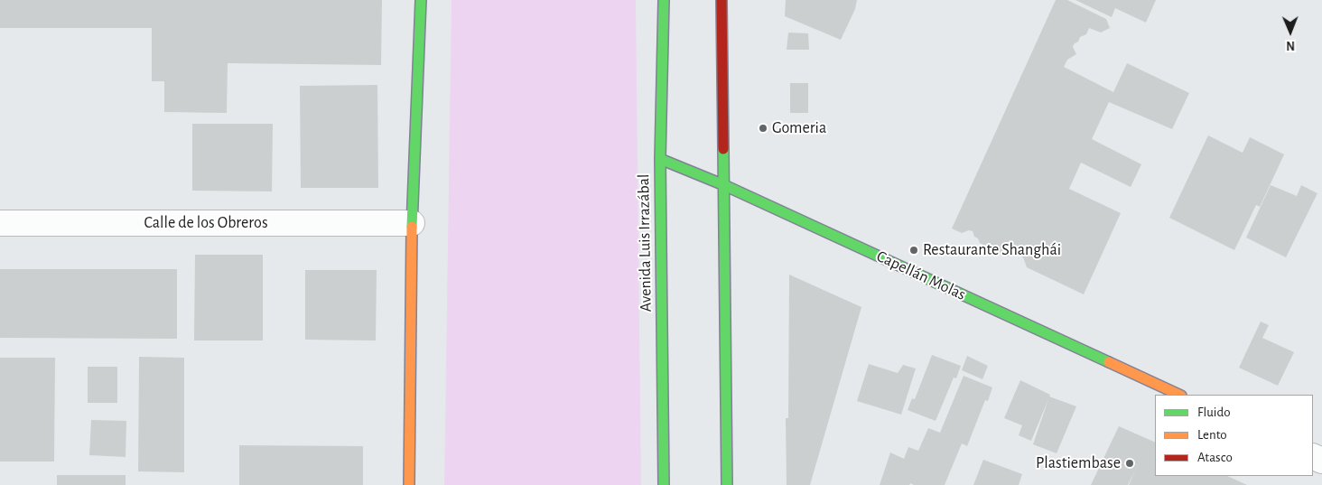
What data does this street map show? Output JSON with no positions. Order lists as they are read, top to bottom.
{
  "streets": {
    "main road": ["Avenida Luis Irrazábal", "Capellán Molas"],
    "street": ["Calle de los Obreros"]
  },
  "crossings": [
    ["Avenida Luis Irrazábal", "Capellán Molas"]
  ],
  "places": ["Gomeria", "Restaurante Shanghái", "Plastiembase"],
  "legend": ["Fluido", "Lento", "Atasco"],
  "north": "bottom"
}
